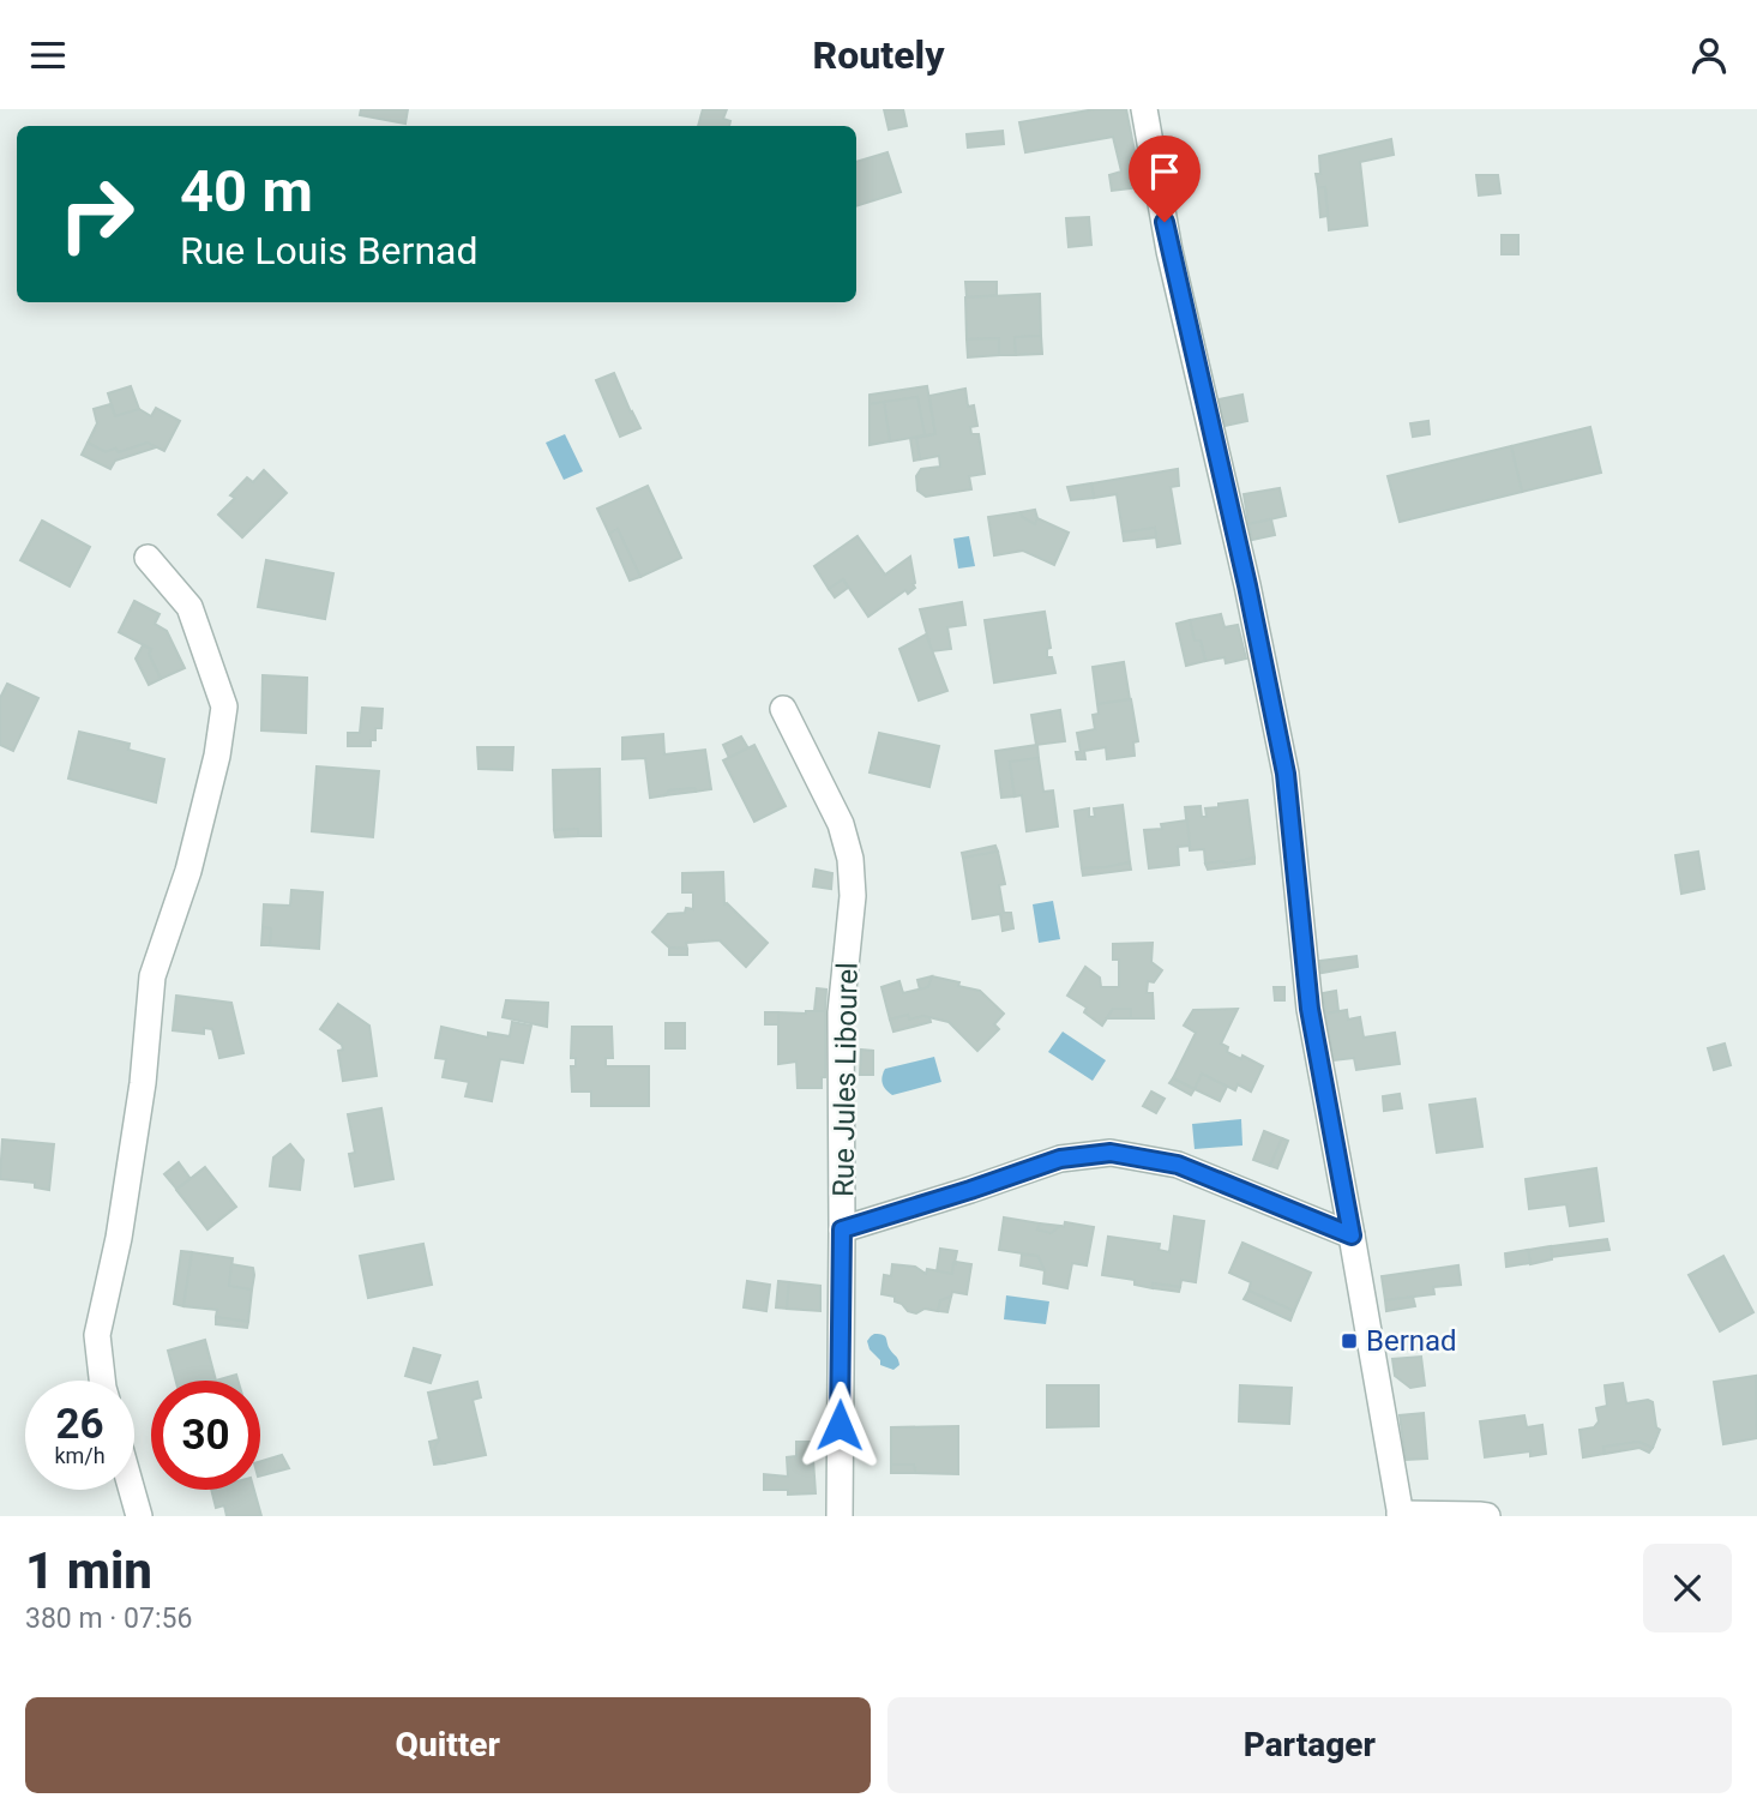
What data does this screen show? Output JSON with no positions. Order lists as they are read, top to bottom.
{
  "streets": {
    "street": ["Rue Jules Libourel"]
  },
  "places": {
    "transit": ["Bernad"]
  },
  "page": {
    "header": "Routely",
    "turn": ["40 m", "Rue Louis Bernad"],
    "speed": "26 km/h",
    "limit": "30",
    "heading": ["1 min", "380 m · 07:56"],
    "buttons": ["Quitter", "Partager"]
  }
}
